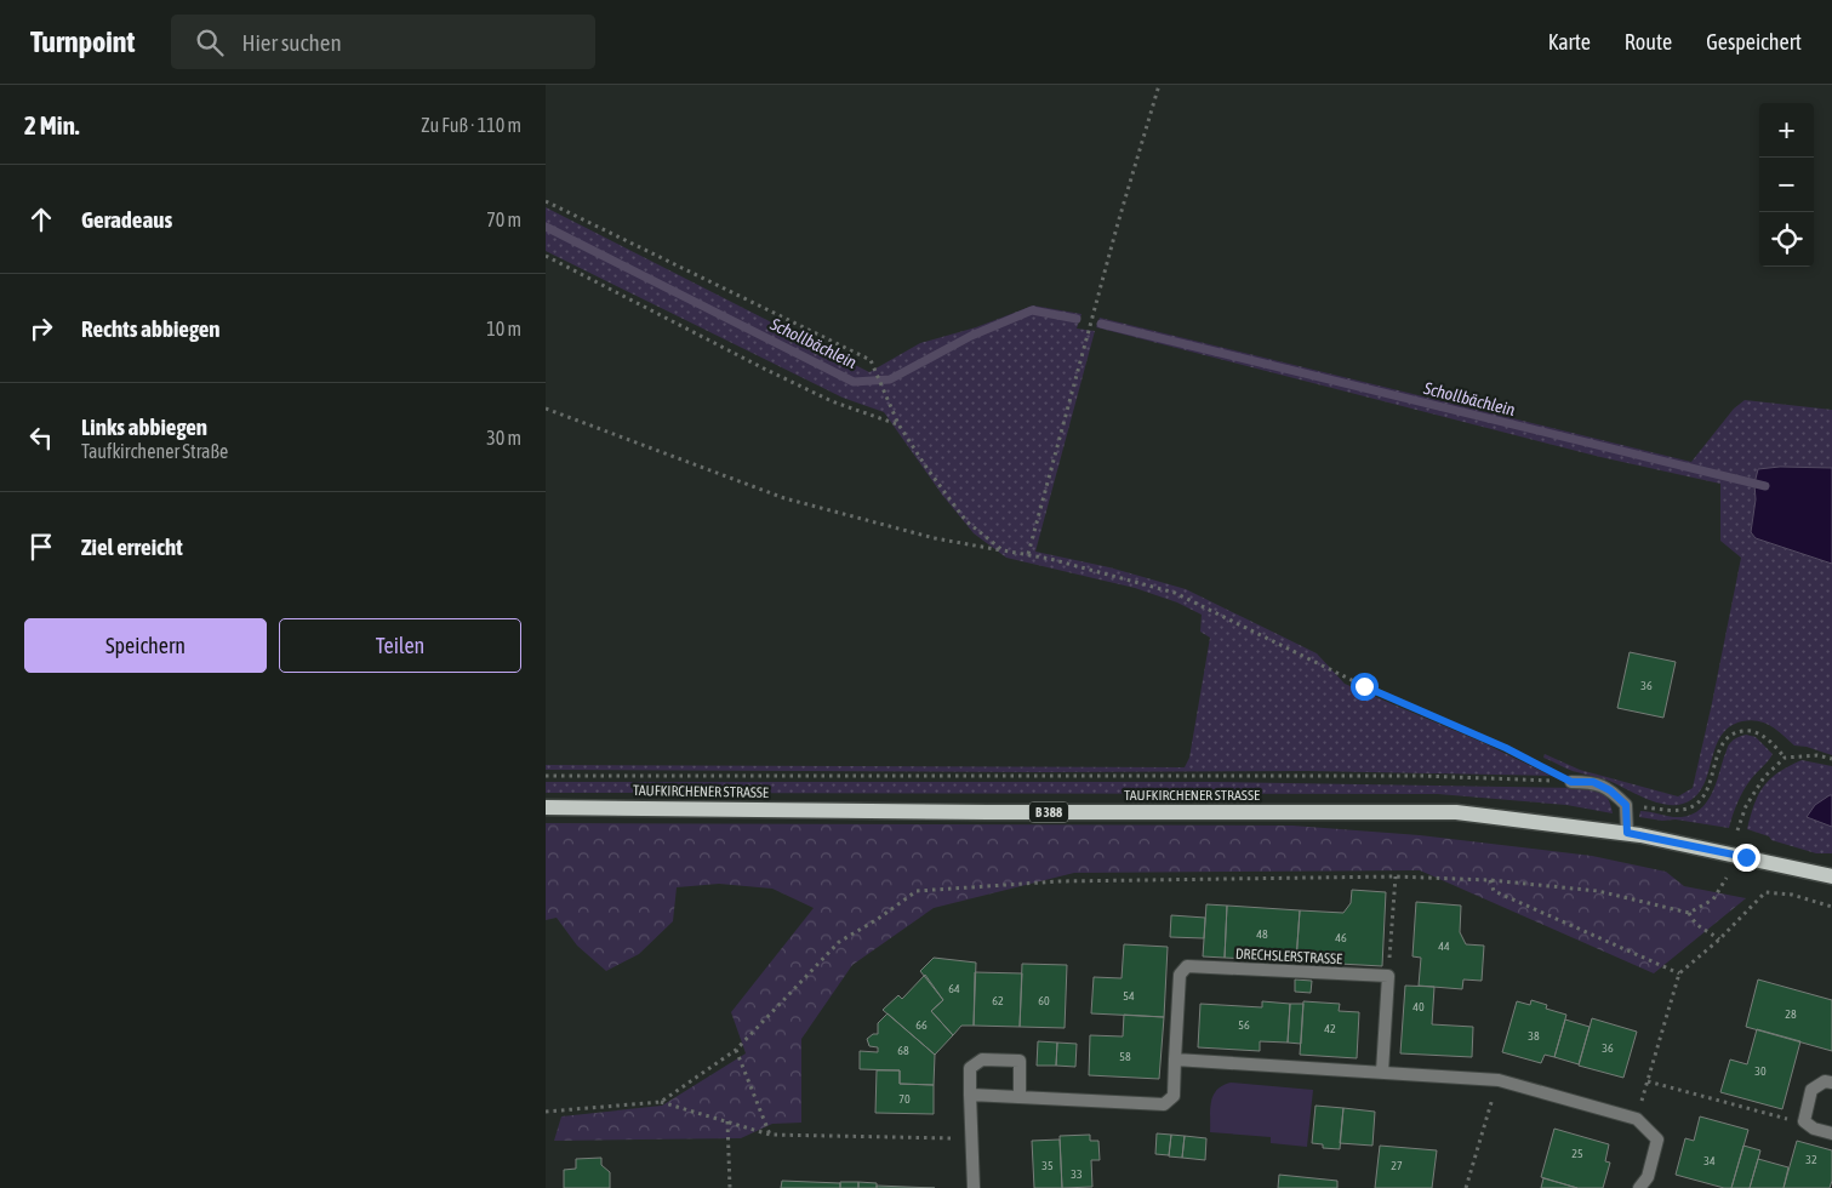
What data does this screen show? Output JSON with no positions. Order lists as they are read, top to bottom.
{
  "streets": {
    "main road": ["TAUFKIRCHENER STRASSE", "B 388"],
    "street": ["DRECHSLERSTRASSE"]
  },
  "water": ["Schollbächlein"],
  "house_numbers": [
    "36",
    "48",
    "46",
    "44",
    "64",
    "54",
    "62",
    "60",
    "40",
    "28",
    "66",
    "56",
    "42",
    "38",
    "36",
    "68",
    "58",
    "30",
    "70",
    "25",
    "32",
    "34",
    "35",
    "27",
    "33"
  ],
  "page": {
    "header": "Turnpoint",
    "search": "Hier suchen",
    "nav": ["Karte", "Route", "Gespeichert"],
    "heading": ["2 Min.", "Zu Fuß · 110 m"],
    "map_buttons": ["+", "−"],
    "list": [
      ["Geradeaus", "70 m"],
      ["Rechts abbiegen", "10 m"],
      ["Links abbiegen", "Taufkirchener Straße", "30 m"],
      "Ziel erreicht"
    ],
    "buttons": ["Speichern", "Teilen"]
  }
}
